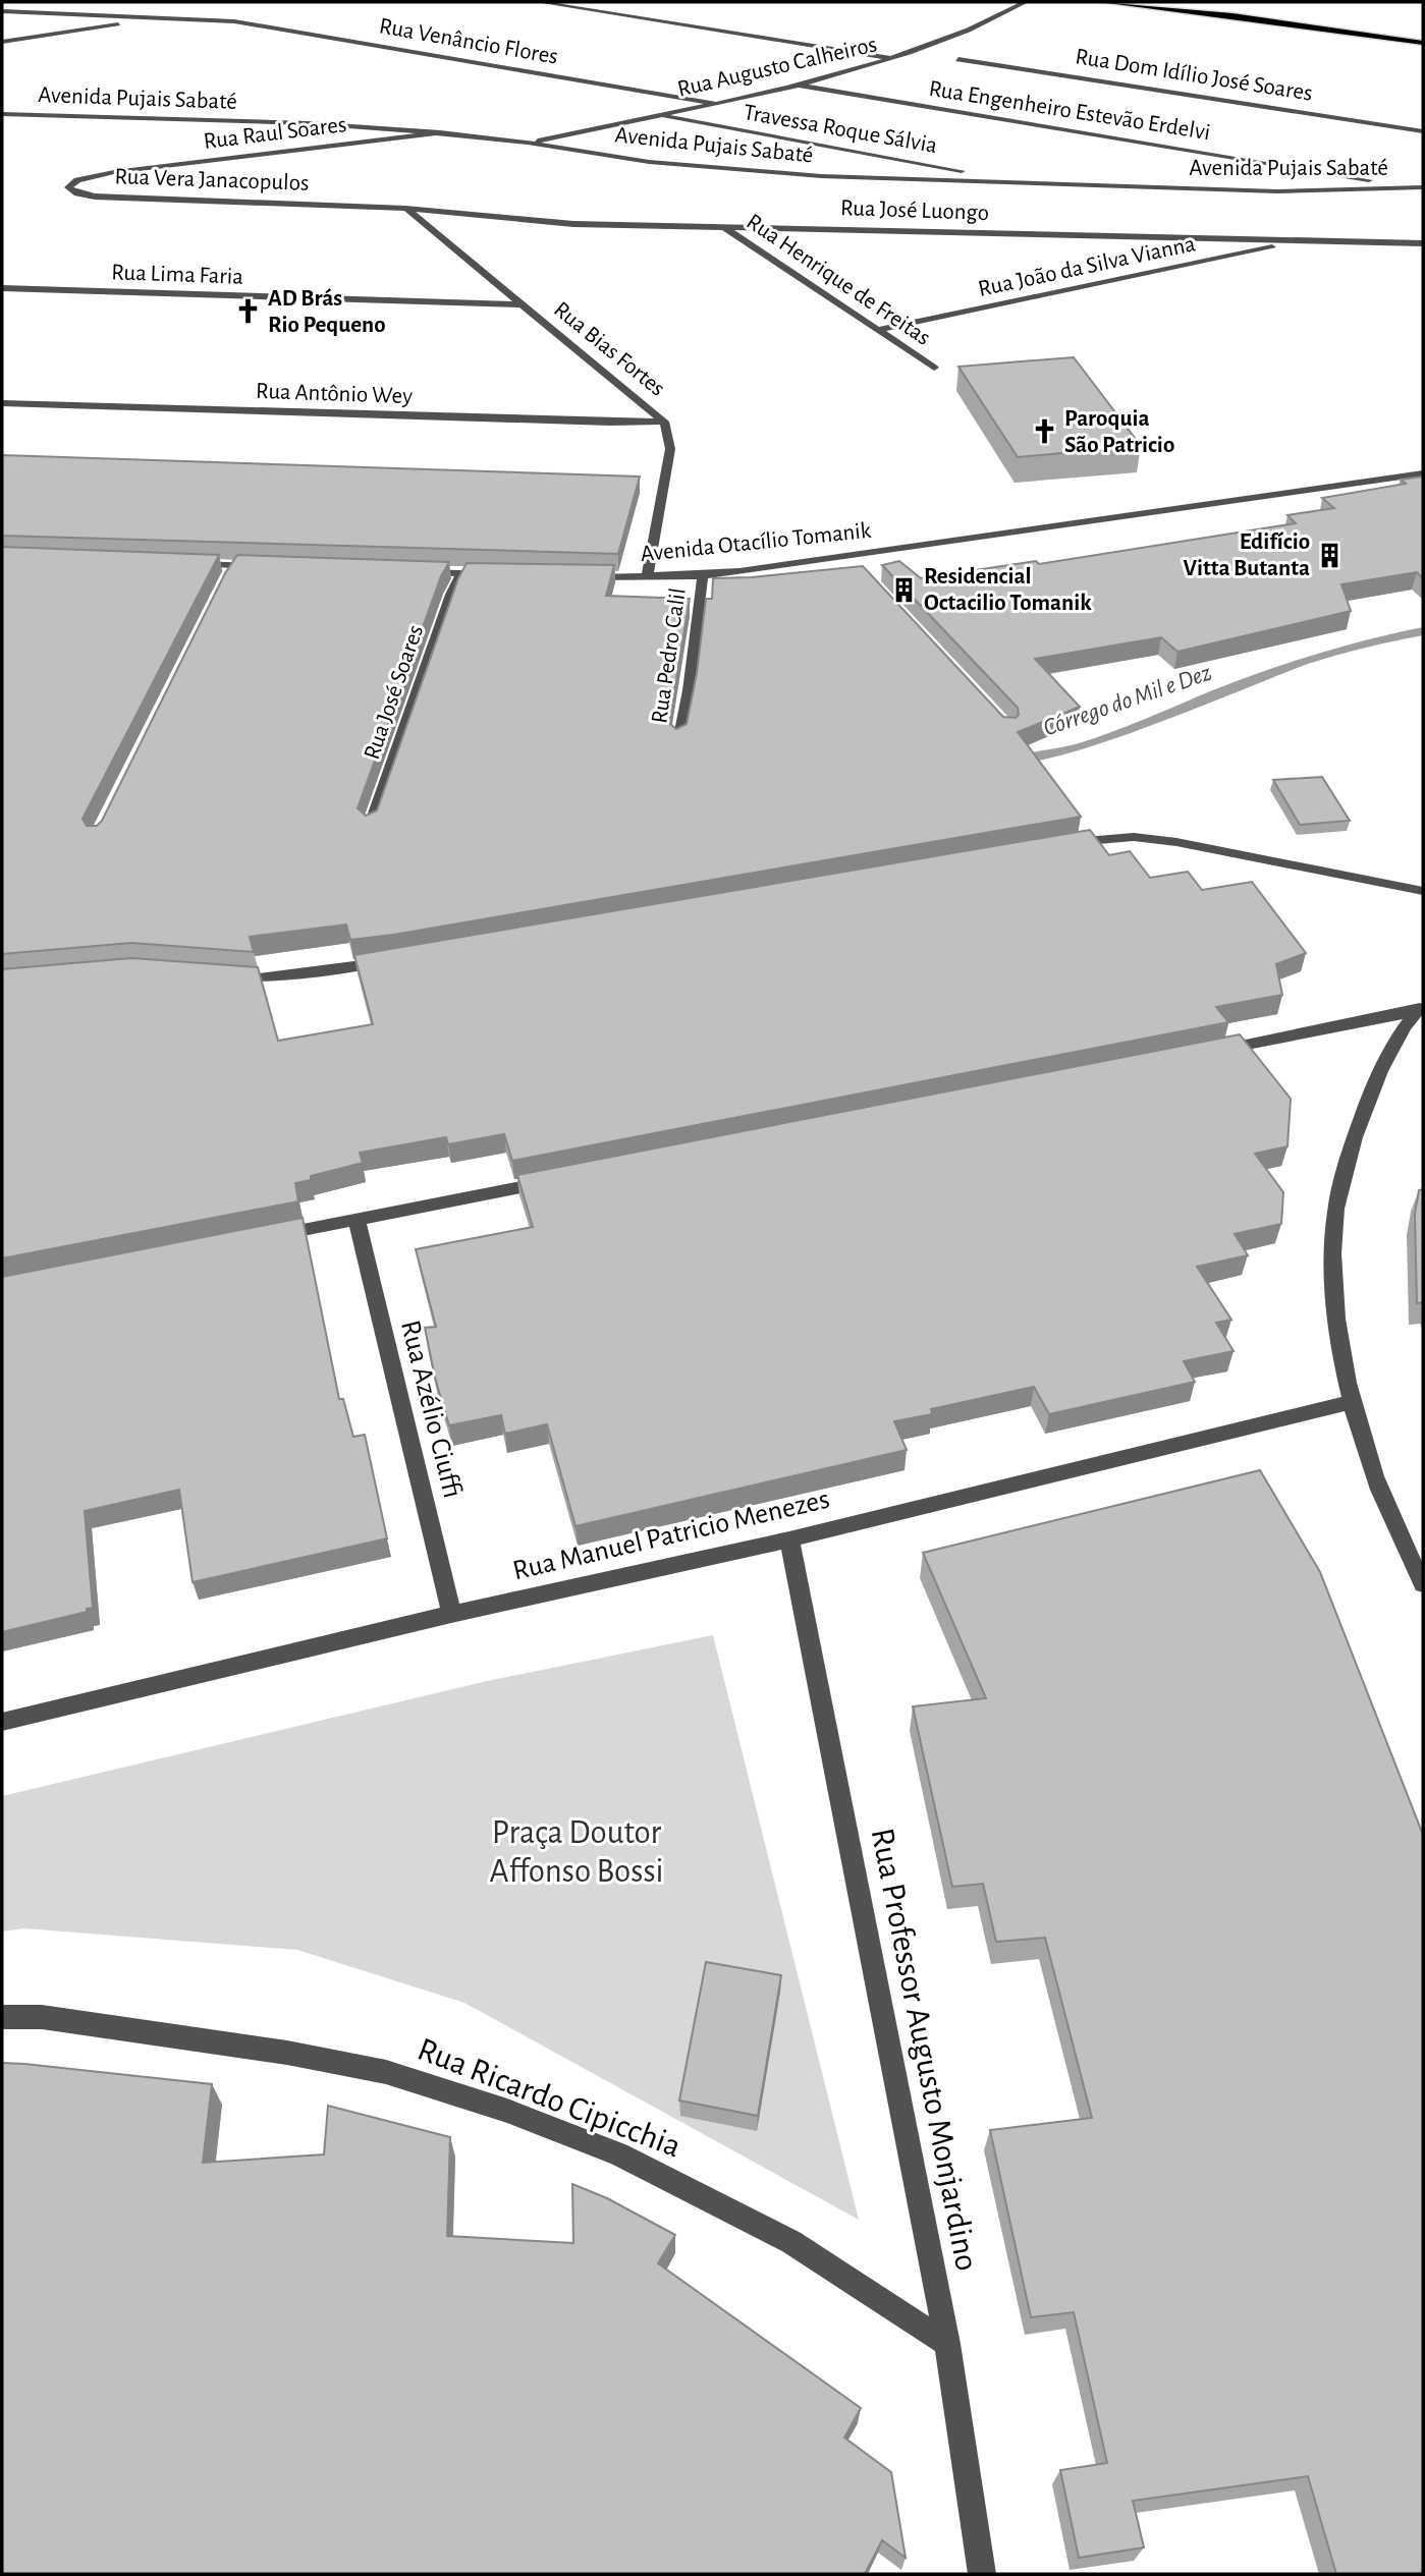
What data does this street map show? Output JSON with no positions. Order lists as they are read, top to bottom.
{
  "streets": {
    "street": [
      "Rua Venâncio Flores",
      "Rua Augusto Calheiros",
      "Rua Dom Idílio José Soares",
      "Avenida Pujais Sabaté",
      "Rua Engenheiro Estevão Erdelvi",
      "Travessa Roque Sálvia",
      "Rua Raul Soares",
      "Rua Vera Janacopulos",
      "Rua José Luongo",
      "Rua João da Silva Vianna",
      "Rua Lima Faria",
      "Rua Henrique de Freitas",
      "Rua Bias Fortes",
      "Rua Antônio Wey",
      "Avenida Otacílio Tomanik",
      "Rua Pedro Calil",
      "Rua José Soares",
      "Rua Azélio Ciuffi",
      "Rua Manuel Patricio Menezes",
      "Rua Professor Augusto Monjardino",
      "Rua Ricardo Cipicchia"
    ]
  },
  "crossings": [
    ["Rua Venâncio Flores", "Rua Augusto Calheiros"],
    ["Rua Augusto Calheiros", "Avenida Pujais Sabaté"],
    ["Rua Augusto Calheiros", "Rua Engenheiro Estevão Erdelvi"],
    ["Rua Augusto Calheiros", "Travessa Roque Sálvia"],
    ["Avenida Pujais Sabaté", "Rua Engenheiro Estevão Erdelvi"],
    ["Avenida Pujais Sabaté", "Travessa Roque Sálvia"],
    ["Avenida Pujais Sabaté", "Rua Raul Soares"],
    ["Rua Raul Soares", "Rua Vera Janacopulos"],
    ["Rua Vera Janacopulos", "Rua José Luongo"],
    ["Rua Vera Janacopulos", "Rua Bias Fortes"],
    ["Rua José Luongo", "Rua João da Silva Vianna"],
    ["Rua José Luongo", "Rua Henrique de Freitas"],
    ["Rua José Luongo", "Rua Bias Fortes"],
    ["Rua João da Silva Vianna", "Rua Henrique de Freitas"],
    ["Rua Lima Faria", "Rua Bias Fortes"],
    ["Rua Bias Fortes", "Rua Antônio Wey"],
    ["Rua Bias Fortes", "Avenida Otacílio Tomanik"],
    ["Avenida Otacílio Tomanik", "Rua Pedro Calil"],
    ["Rua Azélio Ciuffi", "Rua Manuel Patricio Menezes"],
    ["Rua Manuel Patricio Menezes", "Rua Professor Augusto Monjardino"],
    ["Rua Professor Augusto Monjardino", "Rua Ricardo Cipicchia"]
  ],
  "water": ["Córrego do Mil e Dez"],
  "parks": ["Praça Doutor Affonso Bossi"],
  "places": {
    "church": ["AD Brás Rio Pequeno", "Paroquia São Patricio"],
    "building": ["Edifício Vitta Butanta", "Residencial Octacilio Tomanik"]
  }
}
